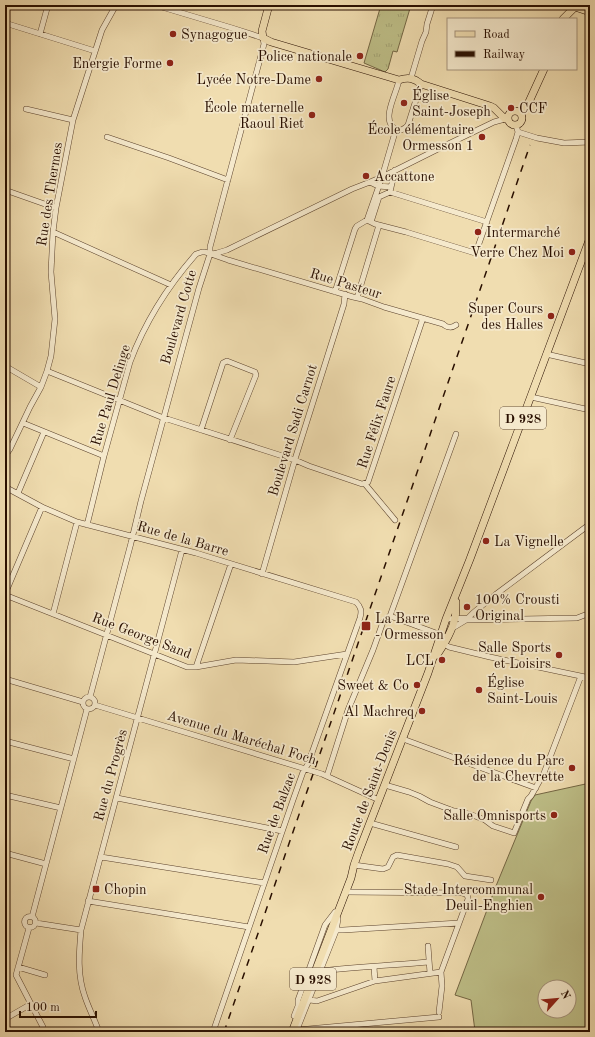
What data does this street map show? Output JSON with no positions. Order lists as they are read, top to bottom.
{
  "streets": {
    "main road": ["Boulevard Cotte", "D 928", "Route de Saint-Denis"],
    "street": [
      "Rue des Thermes",
      "Rue Pasteur",
      "Rue Paul Delinge",
      "Rue Félix Faure",
      "Boulevard Sadi Carnot",
      "Rue de la Barre",
      "Rue George Sand",
      "Avenue du Maréchal Foch",
      "Rue du Progrès",
      "Rue de Balzac"
    ]
  },
  "crossings": [
    ["Rue des Thermes", "Rue Félix Faure"],
    ["Rue Pasteur", "Boulevard Cotte"],
    ["Rue Pasteur", "Rue Paul Delinge"],
    ["Rue Pasteur", "Rue Félix Faure"],
    ["Rue Pasteur", "Boulevard Sadi Carnot"],
    ["Boulevard Cotte", "Rue Paul Delinge"],
    ["Boulevard Cotte", "Rue Félix Faure"],
    ["Boulevard Cotte", "Rue de la Barre"],
    ["Boulevard Cotte", "Rue George Sand"],
    ["Boulevard Cotte", "Avenue du Maréchal Foch"],
    ["Rue Paul Delinge", "Rue Félix Faure"],
    ["Rue Paul Delinge", "Rue de la Barre"],
    ["D 928", "Route de Saint-Denis"],
    ["Rue Félix Faure", "Boulevard Sadi Carnot"],
    ["Boulevard Sadi Carnot", "Rue de la Barre"],
    ["Rue de la Barre", "Rue du Progrès"],
    ["Rue de la Barre", "Rue de Balzac"],
    ["Rue George Sand", "Rue du Progrès"],
    ["Rue George Sand", "Rue de Balzac"],
    ["Avenue du Maréchal Foch", "Rue du Progrès"],
    ["Avenue du Maréchal Foch", "Route de Saint-Denis"],
    ["Avenue du Maréchal Foch", "Rue de Balzac"]
  ],
  "places": {
    "other": [
      "Synagogue",
      "Police nationale",
      "Energie Forme",
      "Lycée Notre-Dame",
      "Église Saint-Joseph",
      "CCF",
      "École maternelle Raoul Riet",
      "École élémentaire Ormesson 1",
      "Accattone",
      "Intermarché",
      "Verre Chez Moi",
      "Super Cours des Halles",
      "La Vignelle",
      "100% Crousti Original",
      "Salle Sports et Loisirs",
      "LCL",
      "Sweet & Co",
      "Église Saint-Louis",
      "Al Machreq",
      "Résidence du Parc de la Chevrette",
      "Salle Omnisports",
      "Stade Intercommunal Deuil-Enghien"
    ],
    "transit": ["La Barre - Ormesson", "Chopin"]
  },
  "legend": ["Road", "Railway"],
  "scale_bar": "100 m",
  "north": "top right"
}
